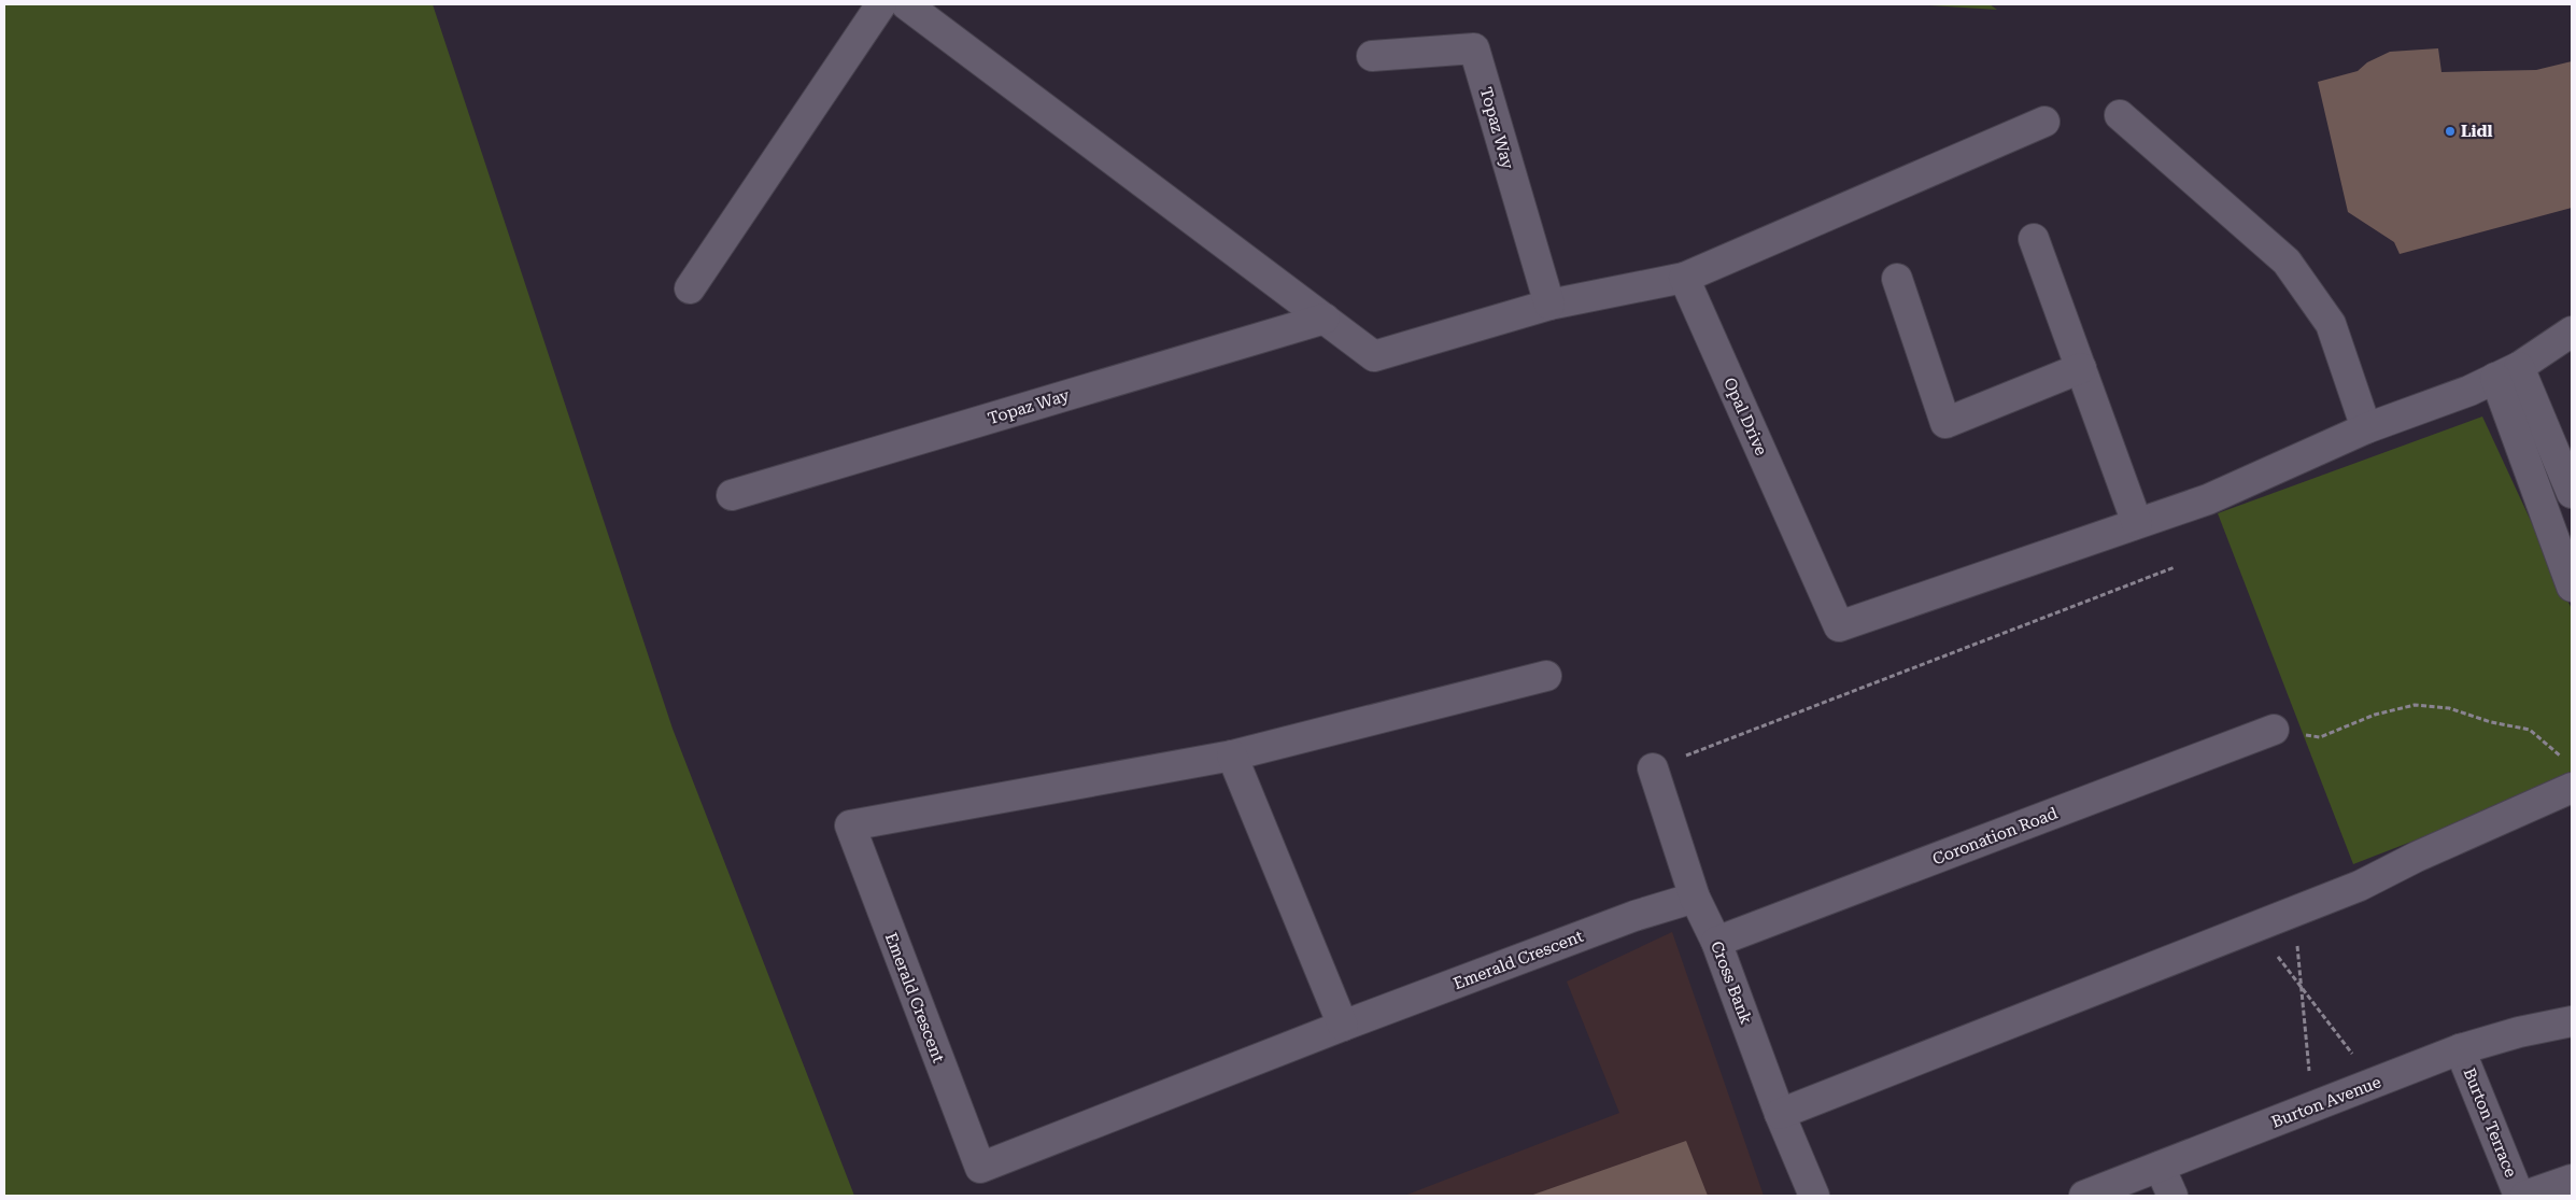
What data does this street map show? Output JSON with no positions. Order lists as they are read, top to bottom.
{
  "streets": {
    "street": [
      "Topaz Way",
      "Opal Drive",
      "Coronation Road",
      "Emerald Crescent",
      "Cross Bank",
      "Burton Avenue",
      "Burton Terrace"
    ]
  },
  "crossings": [
    ["Coronation Road", "Cross Bank"],
    ["Emerald Crescent", "Cross Bank"],
    ["Burton Avenue", "Burton Terrace"]
  ],
  "places": ["Lidl"]
}
